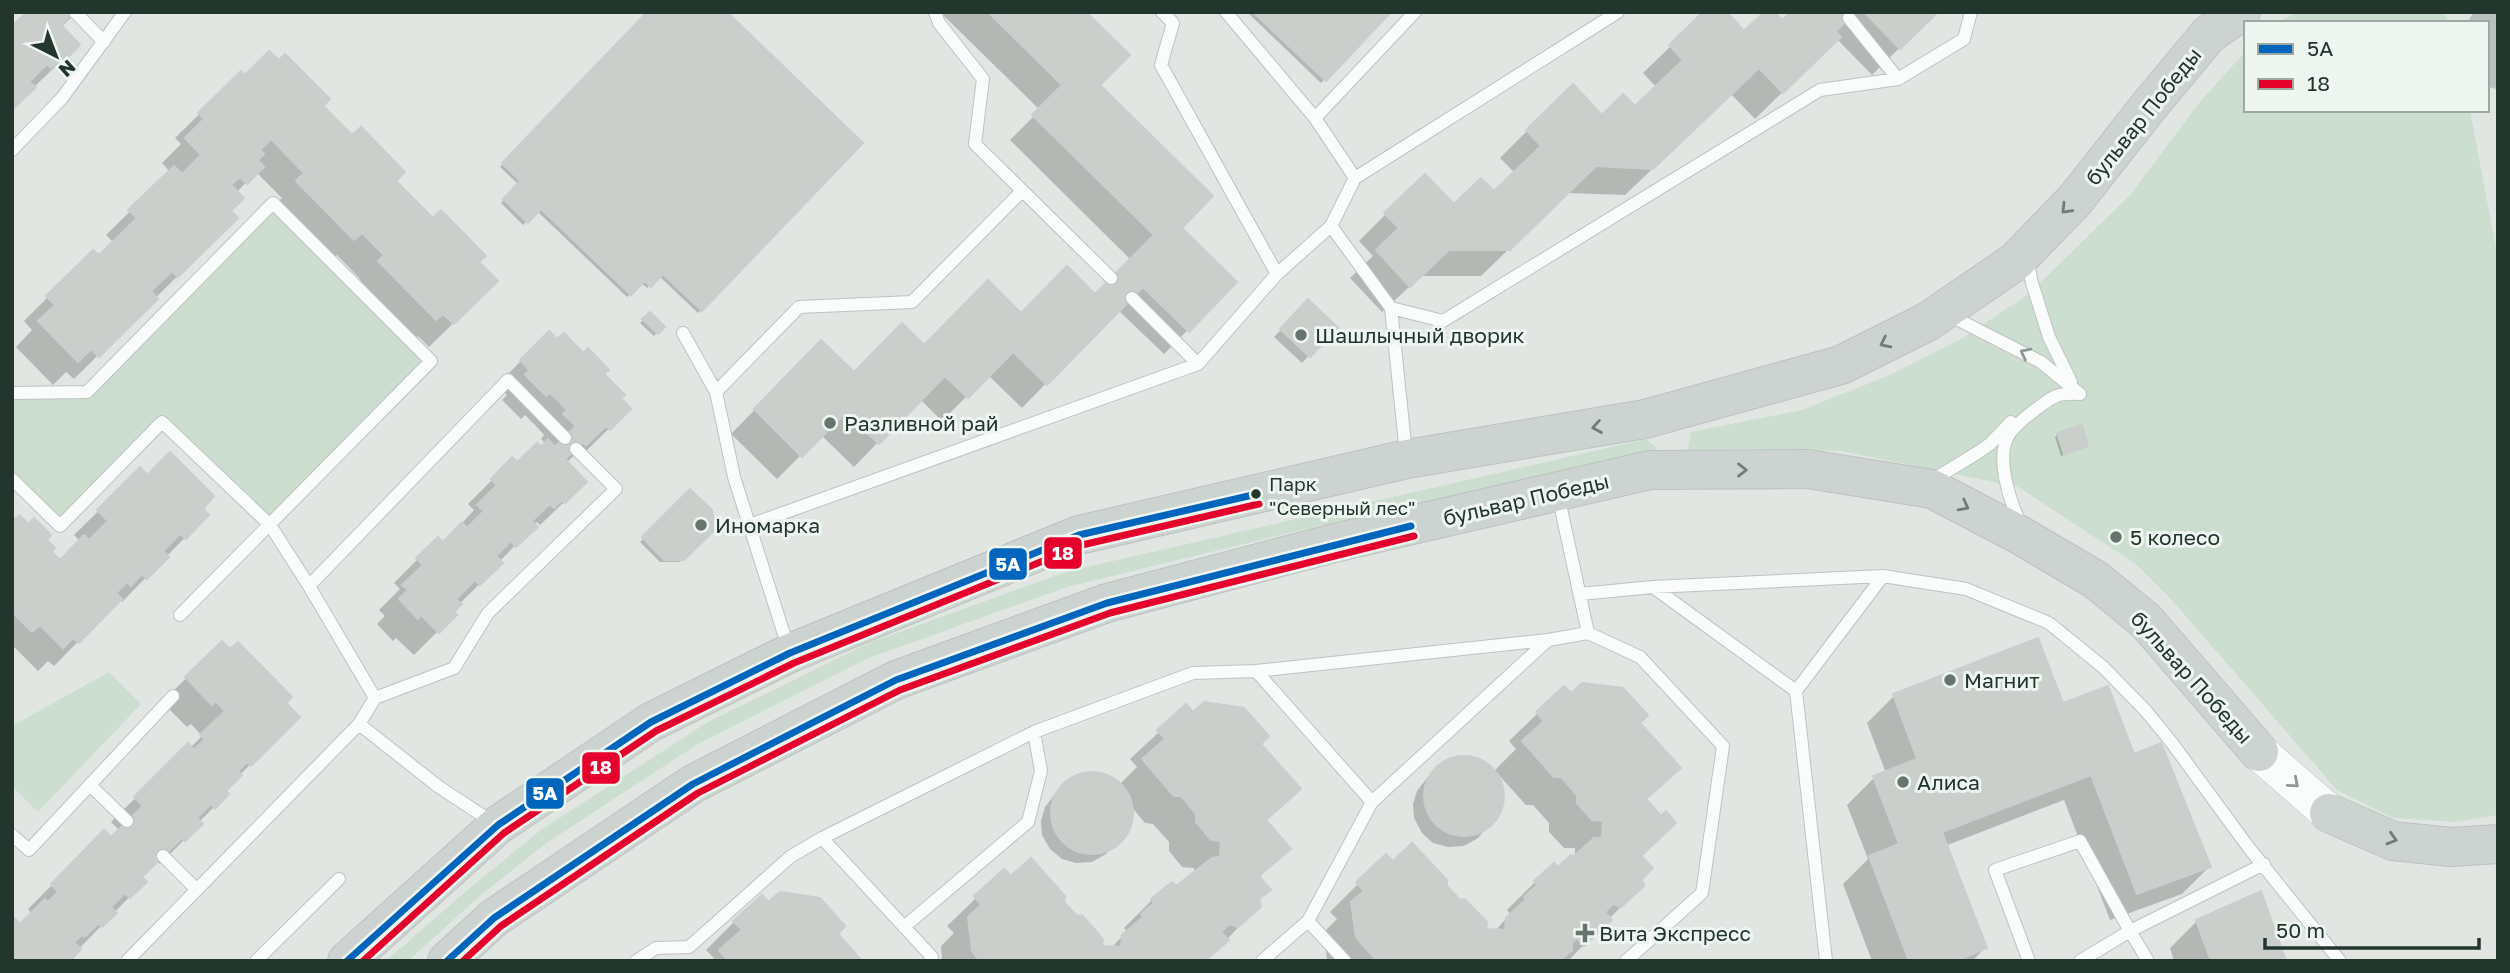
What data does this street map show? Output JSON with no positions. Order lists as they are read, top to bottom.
{
  "streets": {
    "main road": ["бульвар Победы"]
  },
  "places": {
    "other": [
      "Шашлычный дворик",
      "Разливной рай",
      "Парк \"Северный лес\"",
      "Иномарка",
      "5 колесо",
      "Магнит",
      "Алиса"
    ],
    "health": ["Вита Экспресс"]
  },
  "lines": ["transit line 5А", "transit line 18"],
  "legend": ["5А", "18"],
  "scale_bar": "50 m",
  "north": "bottom right"
}
